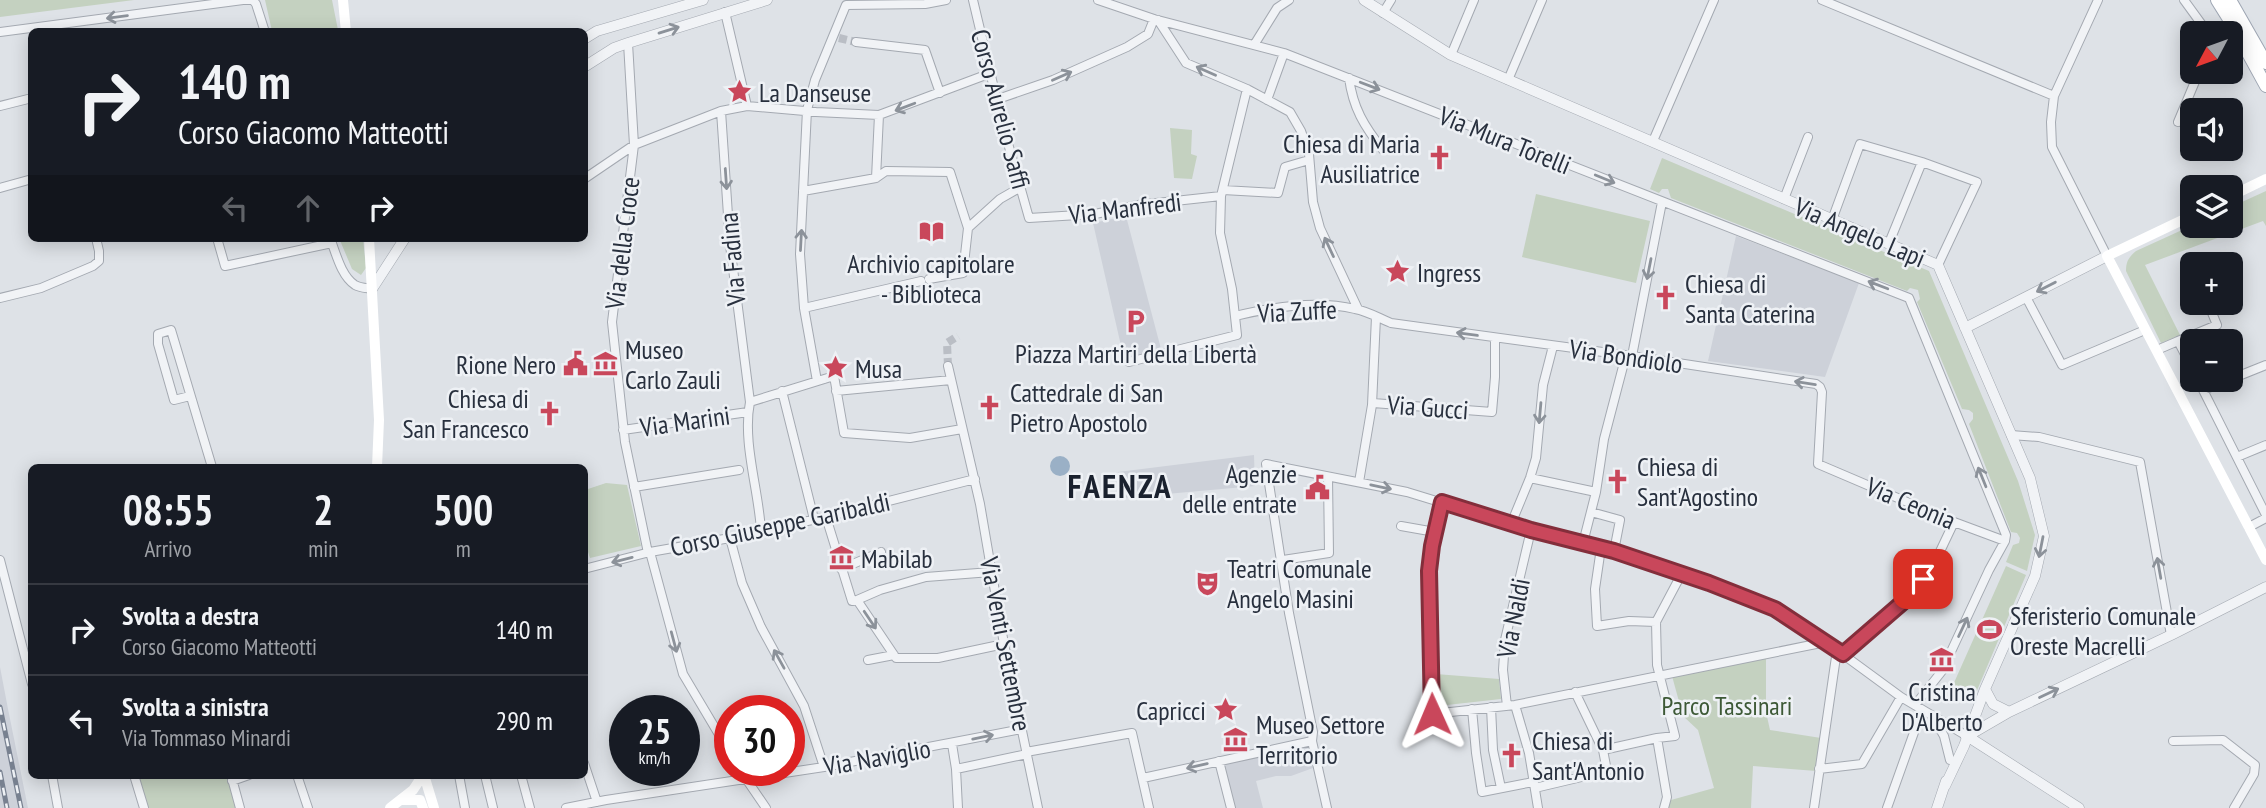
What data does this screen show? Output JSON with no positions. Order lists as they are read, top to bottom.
{
  "streets": {
    "street": [
      "Corso Aurelio Saffi",
      "Via Mura Torelli",
      "Via Manfredi",
      "Via Angelo Lapi",
      "Via della Croce",
      "Via Fadina",
      "Via Zuffe",
      "Via Bondiolo",
      "Via Gucci",
      "Via Marini",
      "Via Ceonia",
      "Corso Giuseppe Garibaldi",
      "Via Naldi",
      "Via Venti Settembre",
      "Via Naviglio"
    ]
  },
  "crossings": [
    ["Corso Aurelio Saffi", "Via Manfredi"],
    ["Via Mura Torelli", "Via Ceonia"],
    ["Via della Croce", "Via Marini"],
    ["Via della Croce", "Corso Giuseppe Garibaldi"],
    ["Via Fadina", "Via Marini"],
    ["Via Fadina", "Corso Giuseppe Garibaldi"],
    ["Via Zuffe", "Via Bondiolo"],
    ["Via Bondiolo", "Via Gucci"],
    ["Via Bondiolo", "Via Ceonia"],
    ["Corso Giuseppe Garibaldi", "Via Venti Settembre"],
    ["Via Venti Settembre", "Via Naviglio"]
  ],
  "one_way": ["Via Bondiolo"],
  "districts": ["FAENZA"],
  "parks": ["Parco Tassinari"],
  "places": {
    "place": [
      "La Danseuse",
      "Ingress",
      "Musa",
      "Capricci"
    ],
    "church": [
      "Chiesa di Maria Ausiliatrice",
      "Chiesa di Santa Caterina",
      "Cattedrale di San Pietro Apostolo",
      "Chiesa di San Francesco",
      "Chiesa di Sant'Agostino",
      "Chiesa di Sant'Antonio"
    ],
    "library": ["Archivio capitolare - Biblioteca"],
    "parking": ["Piazza Martiri della Libertà"],
    "public building": ["Rione Nero", "Agenzie delle entrate"],
    "museum": [
      "Museo Carlo Zauli",
      "Mabilab",
      "Cristina D'Alberto",
      "Museo Settore Territorio"
    ],
    "theatre": ["Teatri Comunale Angelo Masini"],
    "sports": ["Sferisterio Comunale Oreste Macrelli"]
  },
  "north": "bottom left",
  "page": {
    "map_buttons": ["+", "−"],
    "turn": ["140 m", "Corso Giacomo Matteotti"],
    "eta": [
      "08:55",
      "Arrivo",
      "2",
      "min",
      "500",
      "m"
    ],
    "list": [
      {
        "name": "Svolta a destra",
        "note": "Corso Giacomo Matteotti",
        "value": "140 m"
      },
      {
        "name": "Svolta a sinistra",
        "note": "Via Tommaso Minardi",
        "value": "290 m"
      }
    ],
    "speed": "25 km/h",
    "limit": "30"
  }
}
